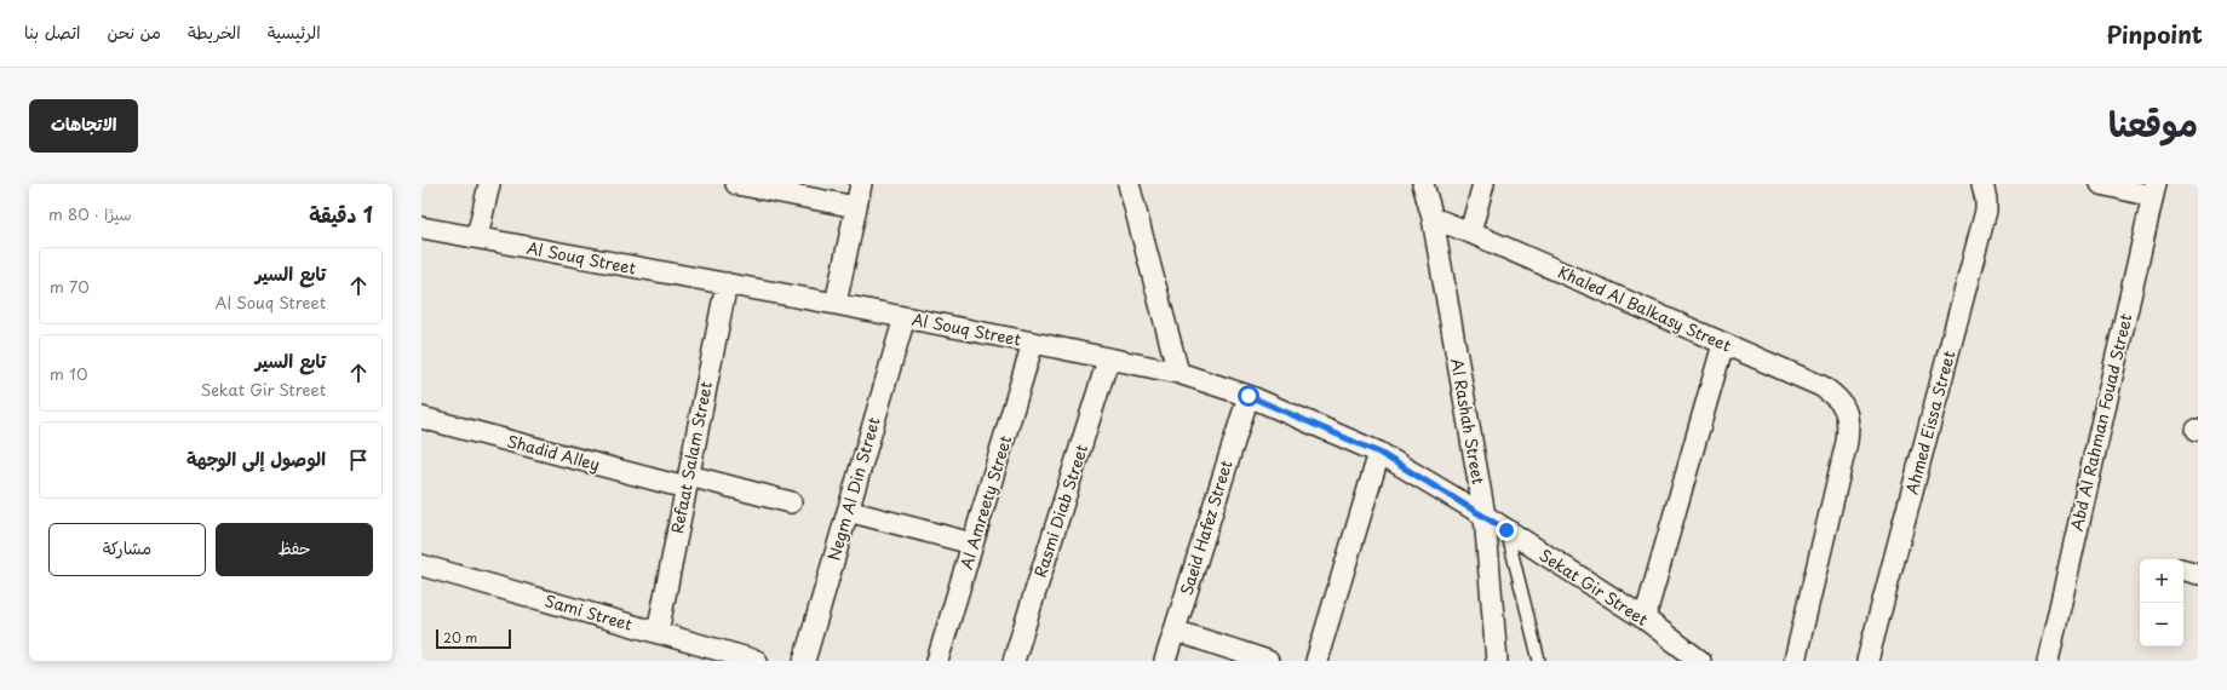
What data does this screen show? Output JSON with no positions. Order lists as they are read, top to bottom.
{
  "streets": {
    "street": [
      "Al Souq Street",
      "Khaled Al Balkasy Street",
      "Al Rashah Street",
      "Ahmed Eissa Street",
      "Abd Al Rahman Fouad Street",
      "Shadid Alley",
      "Refaat Salam Street",
      "Negm Al Din Street",
      "Al Amreety Street",
      "Rasmi Diab Street",
      "Saeid Hafez Street",
      "Sekat Gir Street",
      "Sami Street"
    ]
  },
  "crossings": [
    ["Al Souq Street", "Al Rashah Street"],
    ["Al Souq Street", "Refaat Salam Street"],
    ["Al Souq Street", "Negm Al Din Street"],
    ["Al Souq Street", "Al Amreety Street"],
    ["Al Souq Street", "Rasmi Diab Street"],
    ["Al Souq Street", "Saeid Hafez Street"],
    ["Al Souq Street", "Sekat Gir Street"],
    ["Khaled Al Balkasy Street", "Al Rashah Street"],
    ["Al Rashah Street", "Sekat Gir Street"],
    ["Shadid Alley", "Refaat Salam Street"],
    ["Refaat Salam Street", "Sami Street"]
  ],
  "scale_bar": "20 m",
  "page": {
    "header": "Pinpoint",
    "nav": [
      "الرئيسية",
      "الخريطة",
      "من نحن",
      "اتصل بنا"
    ],
    "title": "موقعنا",
    "buttons": [
      "الاتجاهات",
      ["حفظ", "مشاركة"]
    ],
    "heading": ["1 دقيقة", "سيرًا · 80 m"],
    "list": [
      ["تابع السير", "Al Souq Street", "70 m"],
      ["تابع السير", "Sekat Gir Street", "10 m"],
      "الوصول إلى الوجهة"
    ],
    "map_buttons": ["+", "−"],
    "scale": "20 m"
  }
}
